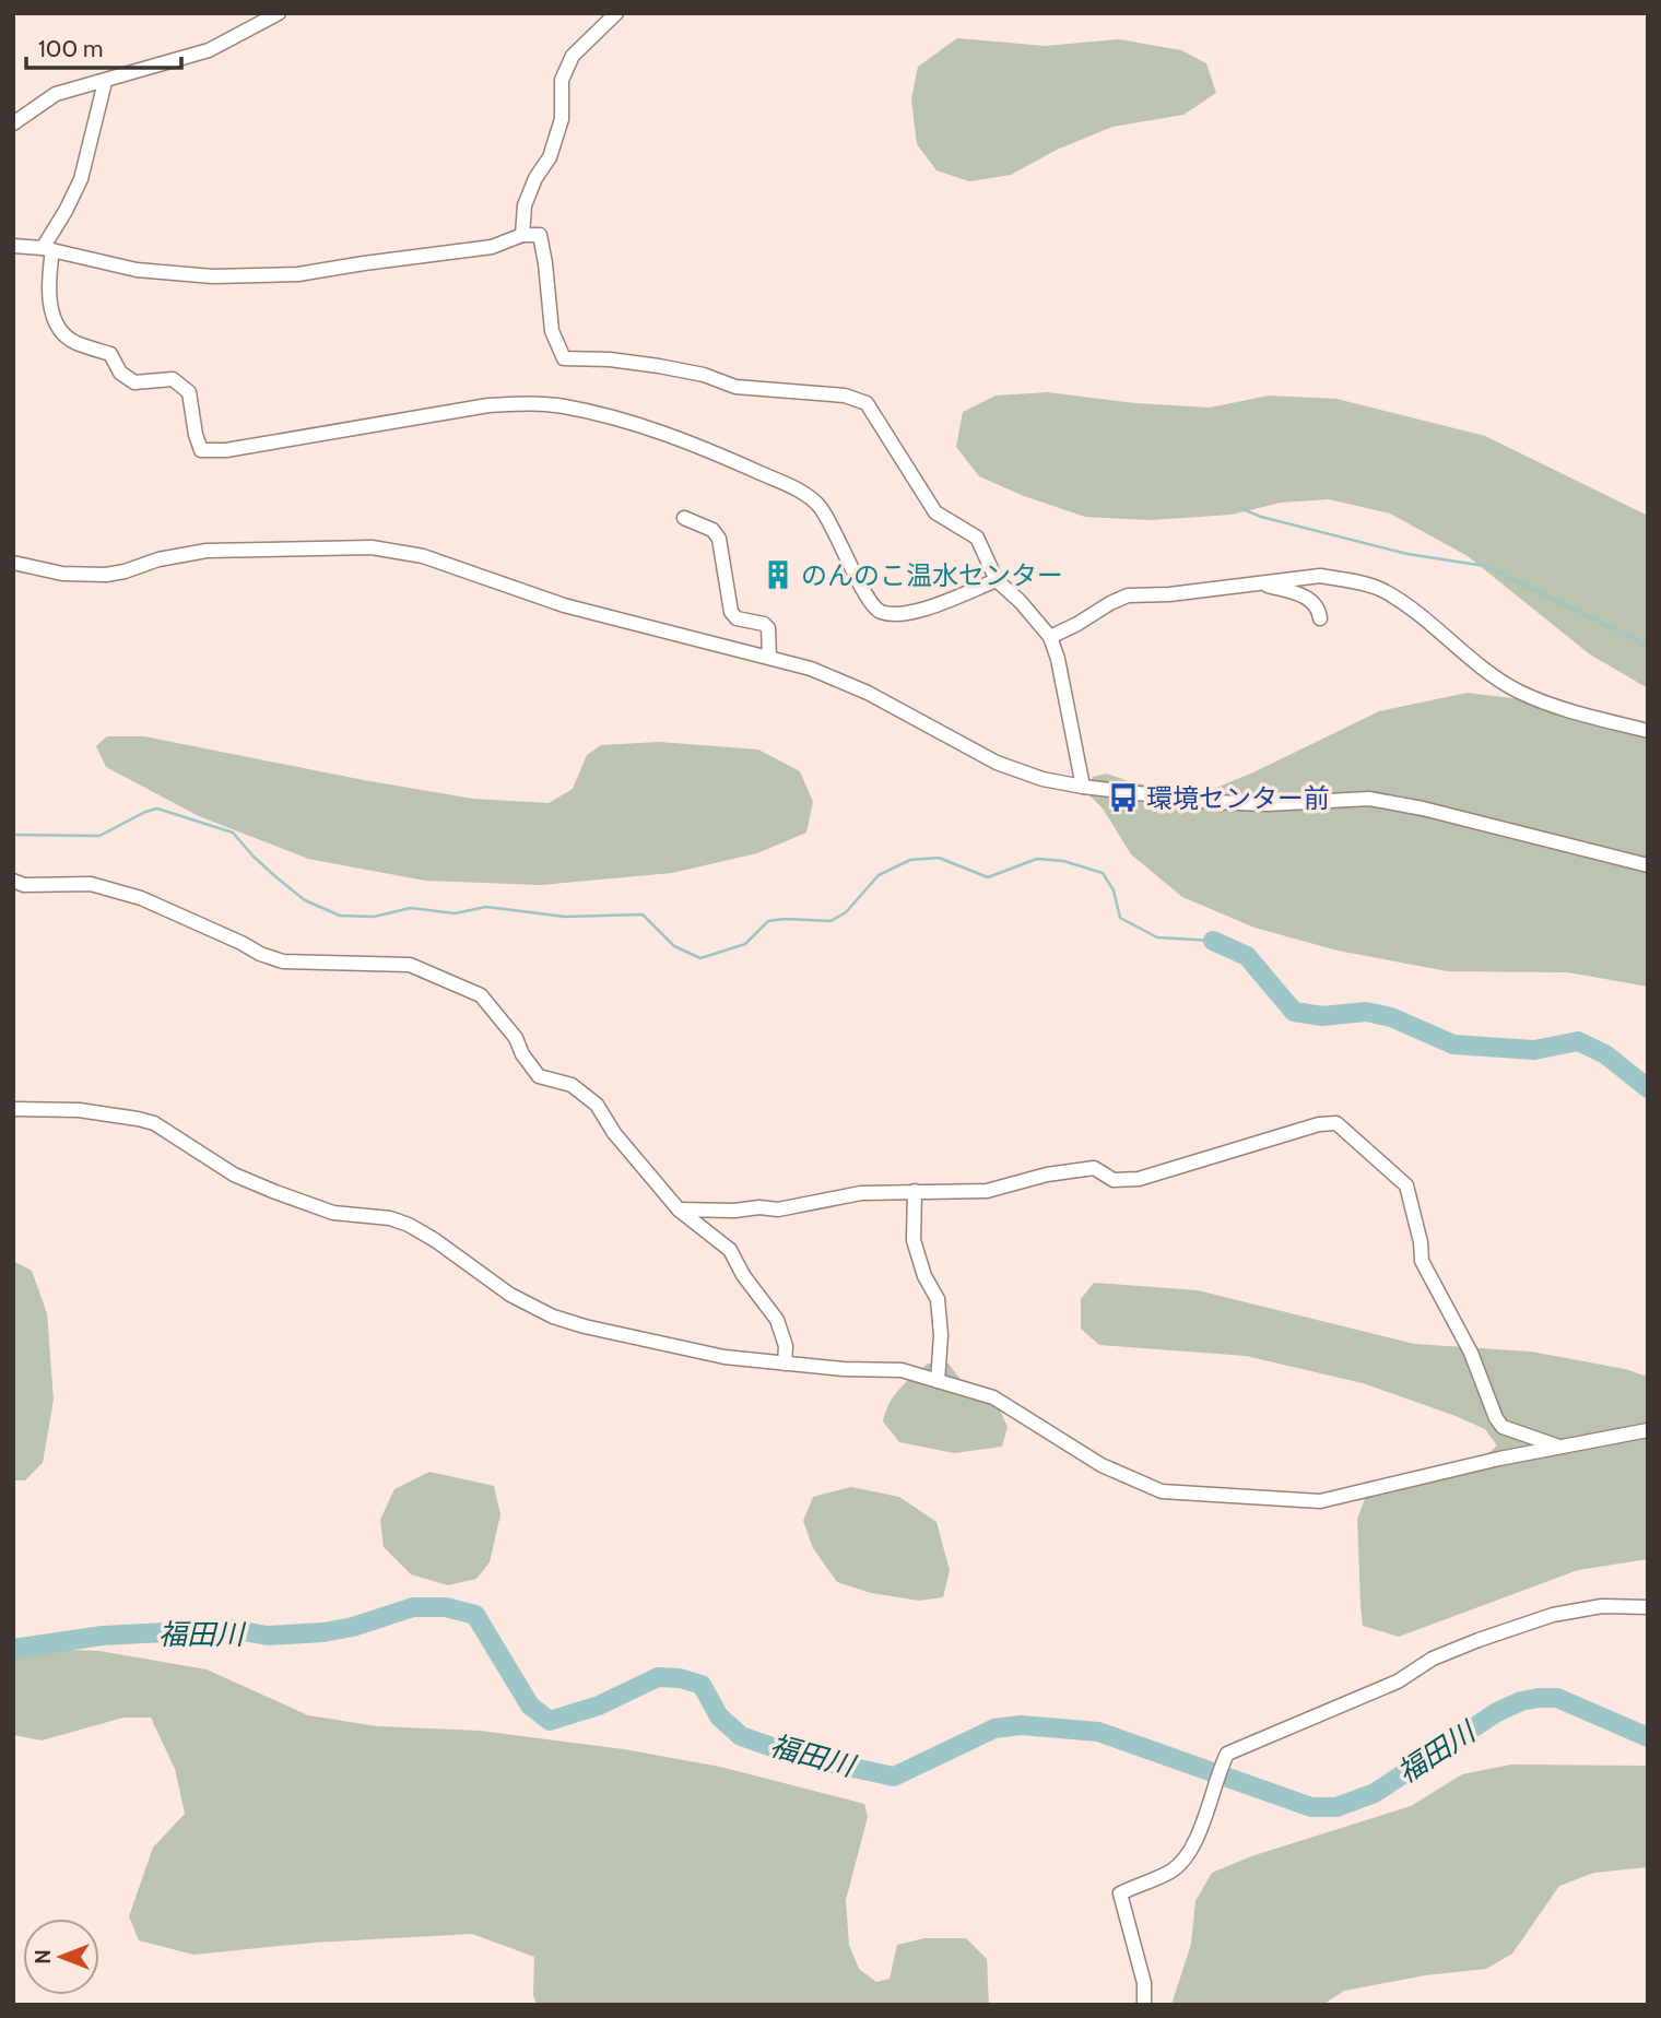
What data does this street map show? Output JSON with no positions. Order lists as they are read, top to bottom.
{
  "water": ["福田川"],
  "places": {
    "building": ["のんのこ温水センター"],
    "bus stop": ["環境センター前"]
  },
  "scale_bar": "100 m",
  "north": "left"
}
